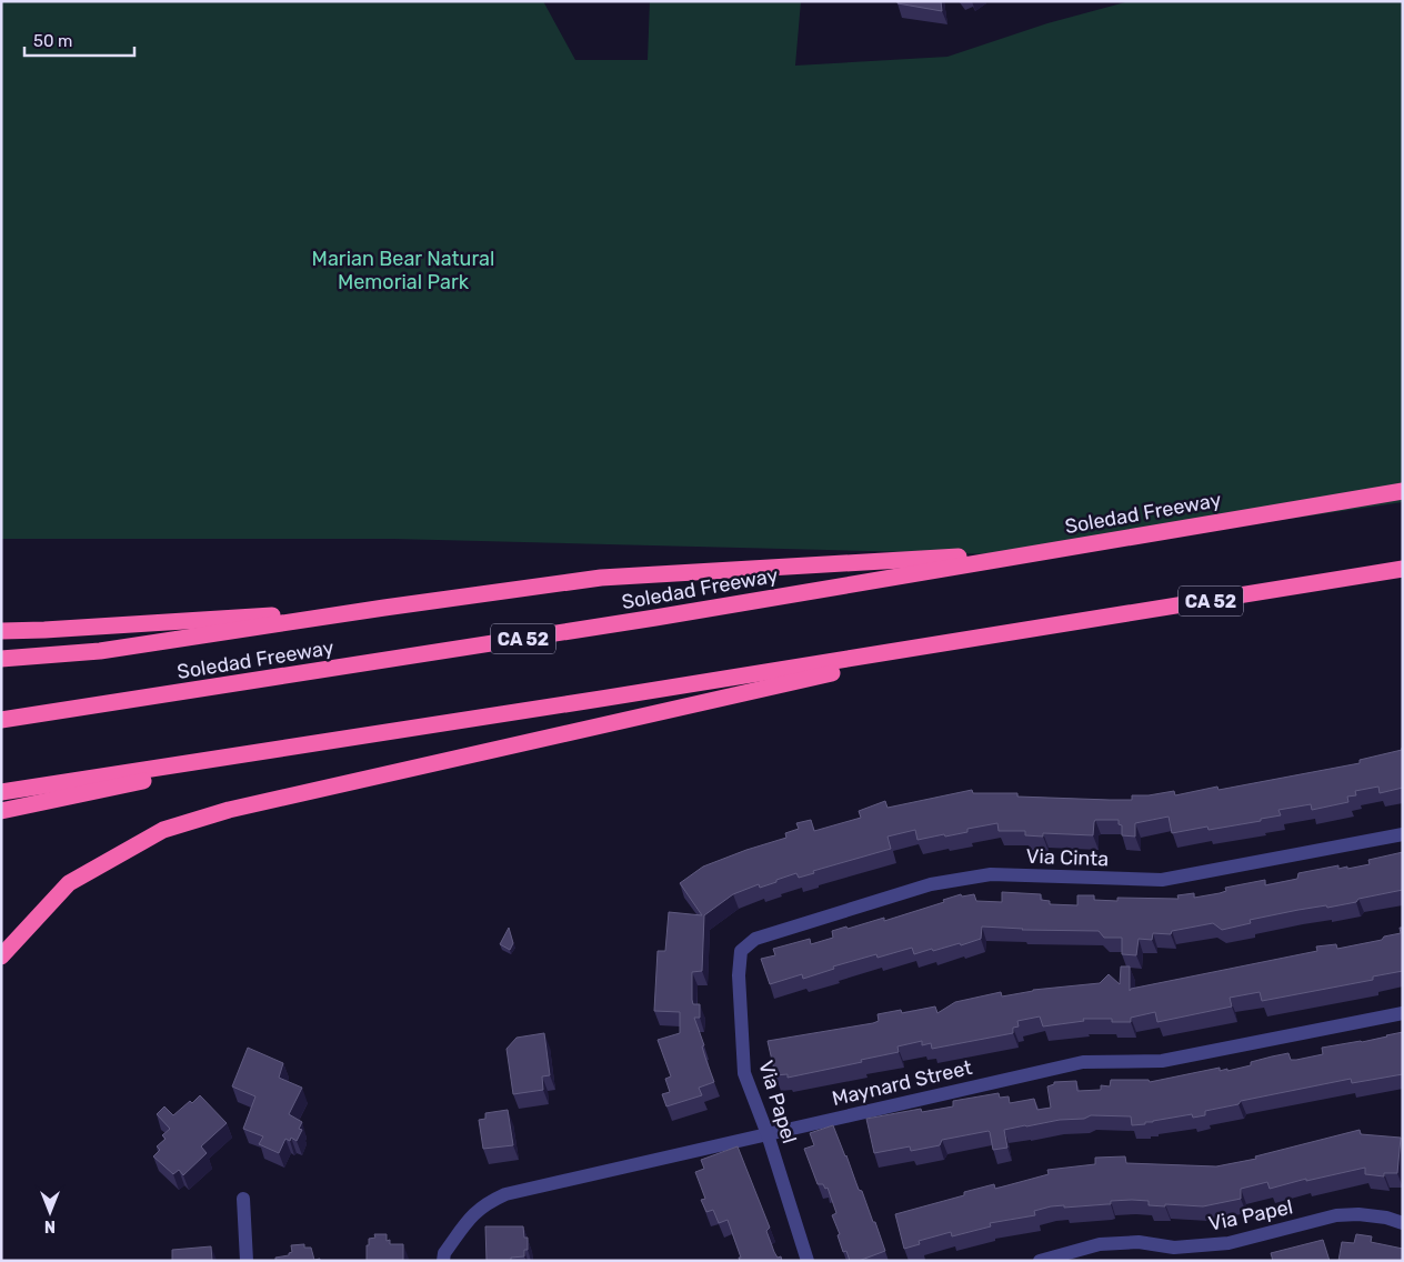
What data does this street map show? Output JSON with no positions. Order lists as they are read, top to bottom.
{
  "streets": {
    "highway": ["Soledad Freeway", "CA 52"],
    "street": ["Via Cinta", "Maynard Street", "Via Papel"]
  },
  "crossings": [
    ["Via Cinta", "Via Papel"],
    ["Maynard Street", "Via Papel"]
  ],
  "parks": ["Marian Bear Natural Memorial Park"],
  "scale_bar": "50 m",
  "north": "bottom"
}
